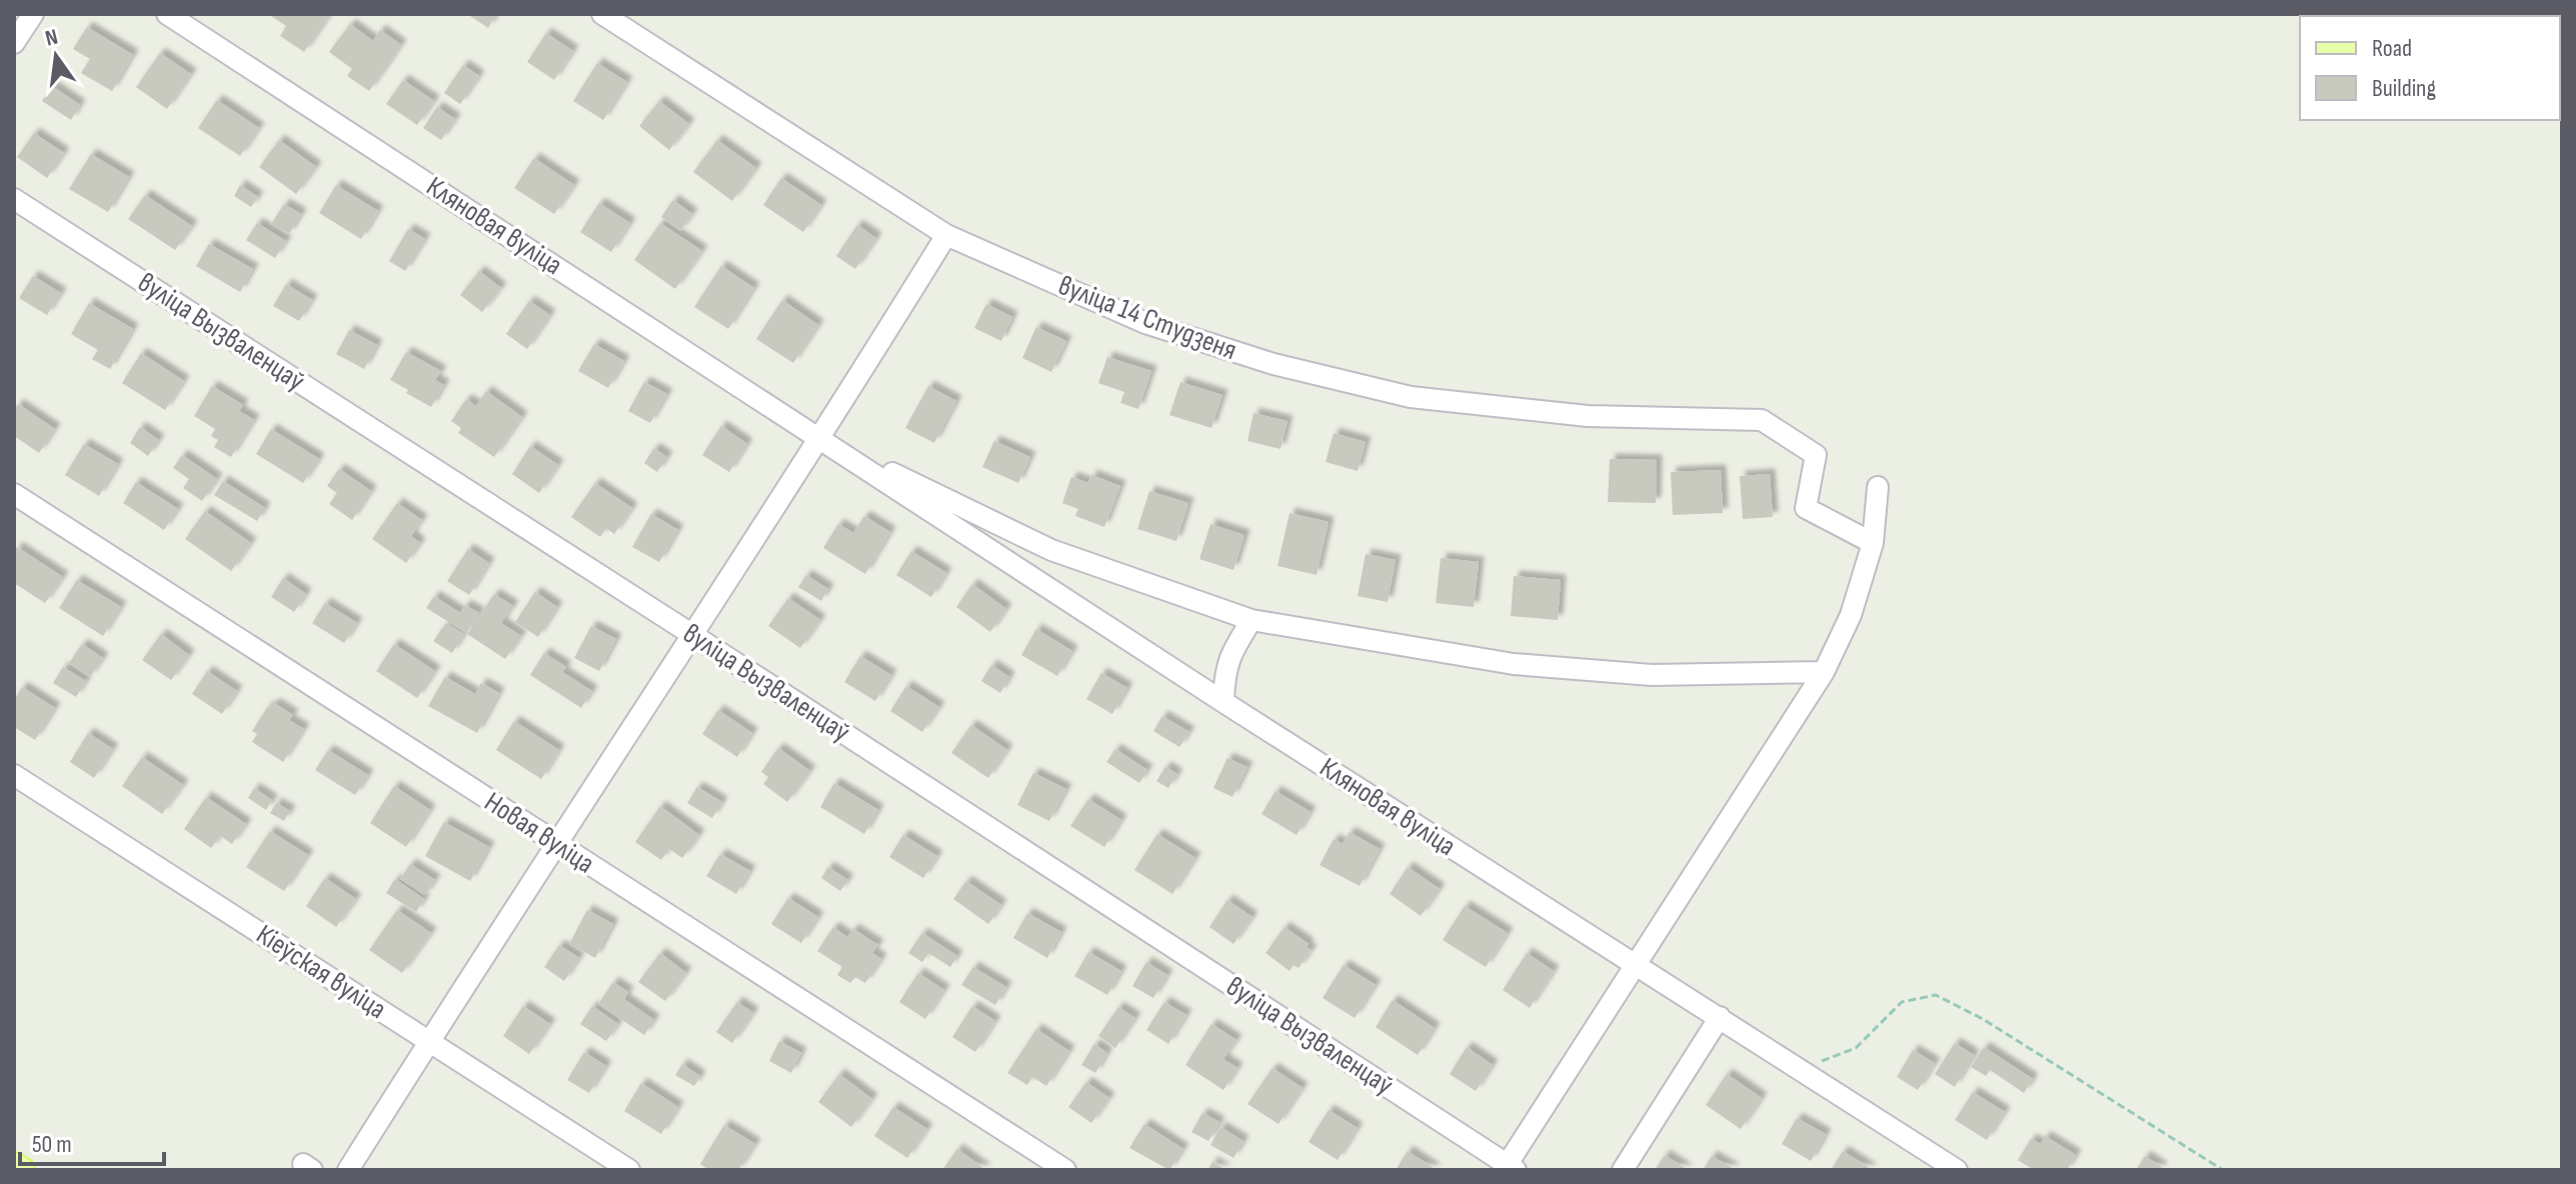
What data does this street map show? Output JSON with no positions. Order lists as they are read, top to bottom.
{
  "streets": {
    "street": [
      "Кляновая вуліца",
      "вуліца 14 Студзеня",
      "вуліца Вызваленцаў",
      "Новая вуліца",
      "Кіеўская вуліца"
    ]
  },
  "legend": ["Road", "Building"],
  "scale_bar": "50 m",
  "north": "top"
}
